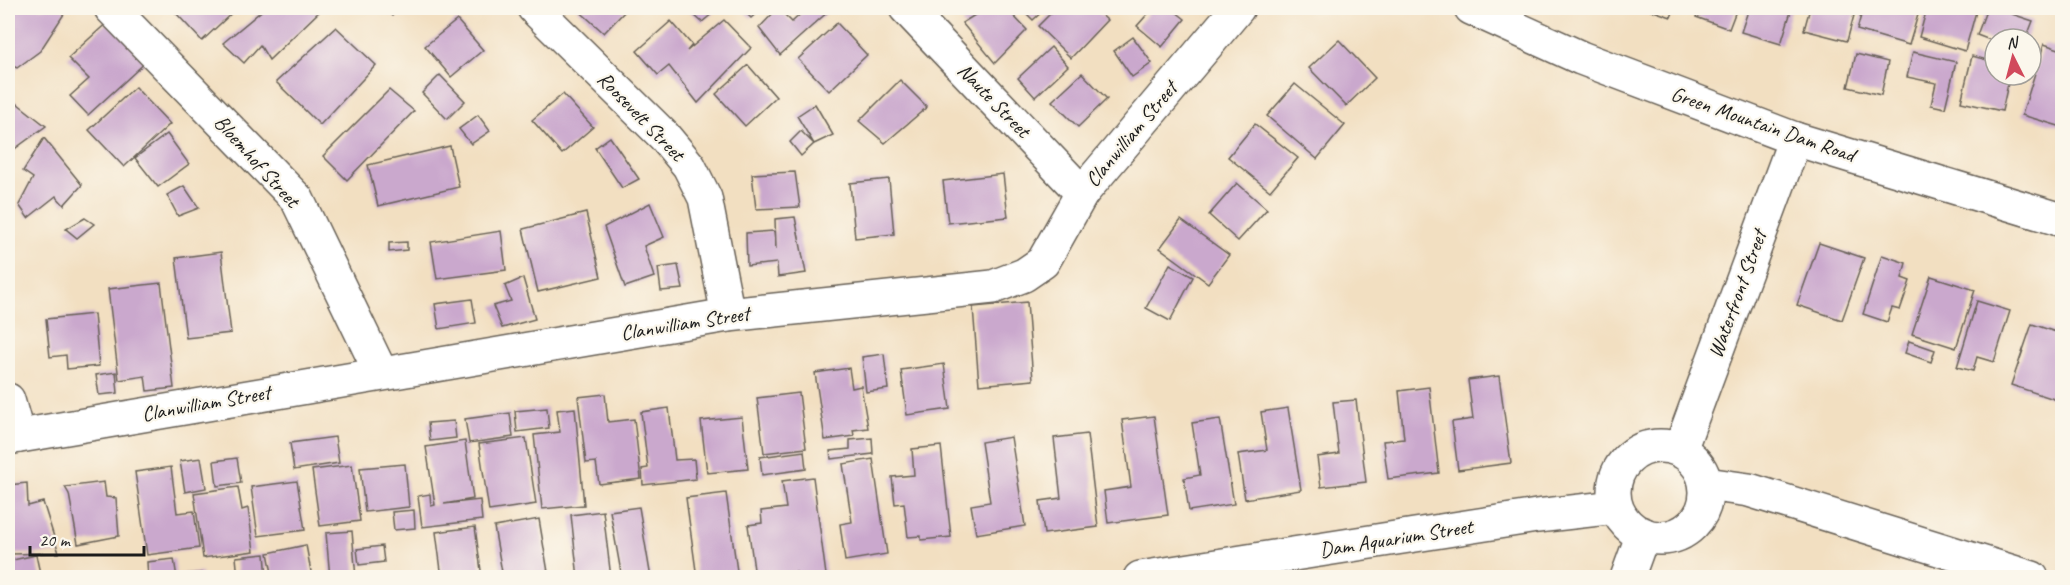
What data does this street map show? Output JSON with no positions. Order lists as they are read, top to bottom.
{
  "streets": {
    "street": [
      "Naute Street",
      "Roosevelt Street",
      "Green Mountain Dam Road",
      "Clanwilliam Street",
      "Bloemhof Street",
      "Waterfront Street",
      "Dam Aquarium Street"
    ]
  },
  "crossings": [
    ["Naute Street", "Clanwilliam Street"],
    ["Roosevelt Street", "Clanwilliam Street"],
    ["Green Mountain Dam Road", "Waterfront Street"],
    ["Clanwilliam Street", "Bloemhof Street"],
    ["Waterfront Street", "Dam Aquarium Street"]
  ],
  "scale_bar": "20 m",
  "north": "top"
}
